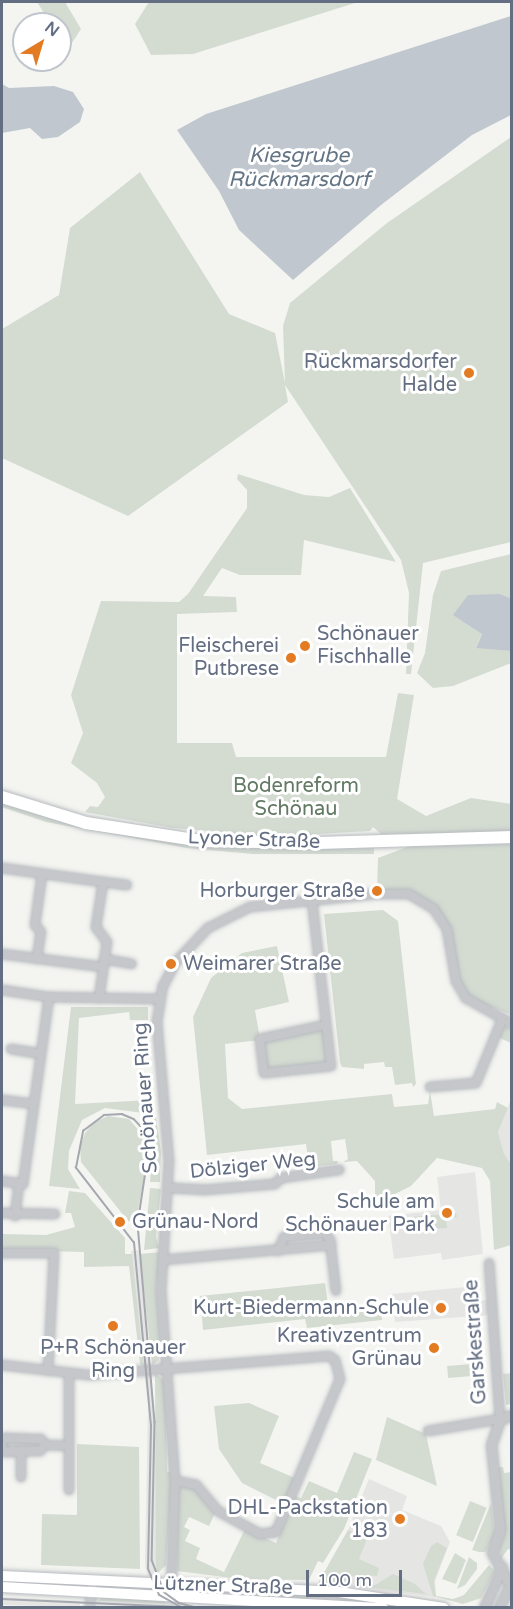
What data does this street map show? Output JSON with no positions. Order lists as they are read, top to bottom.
{
  "streets": {
    "main road": ["Lyoner Straße", "Lützner Straße"],
    "street": ["Schönauer Ring", "Dölziger Weg", "Garskestraße"]
  },
  "crossings": [
    ["Schönauer Ring", "Dölziger Weg"],
    ["Schönauer Ring", "Lützner Straße"]
  ],
  "water": ["Kiesgrube Rückmarsdorf"],
  "parks": ["Bodenreform Schönau"],
  "places": [
    "Rückmarsdorfer Halde",
    "Schönauer Fischhalle",
    "Fleischerei Putbrese",
    "Horburger Straße",
    "Weimarer Straße",
    "Schule am Schönauer Park",
    "Grünau-Nord",
    "Kurt-Biedermann-Schule",
    "P+R Schönauer Ring",
    "Kreativzentrum Grünau",
    "DHL-Packstation 183"
  ],
  "scale_bar": "100 m",
  "north": "top right"
}
